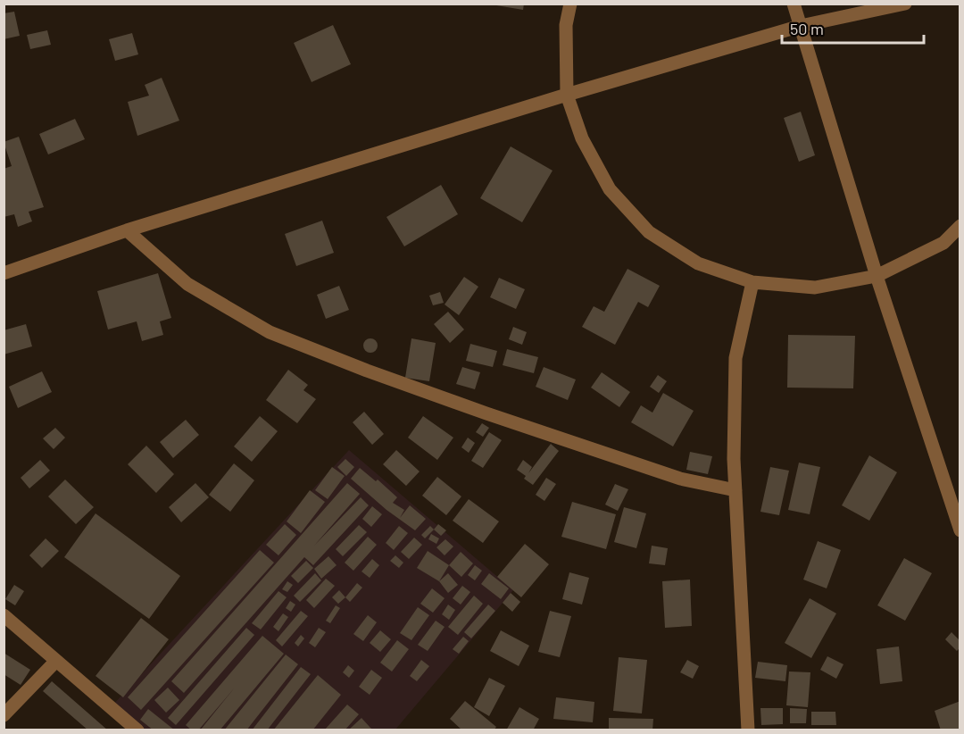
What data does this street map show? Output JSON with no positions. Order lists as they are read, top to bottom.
{
  "scale_bar": "50 m"
}
